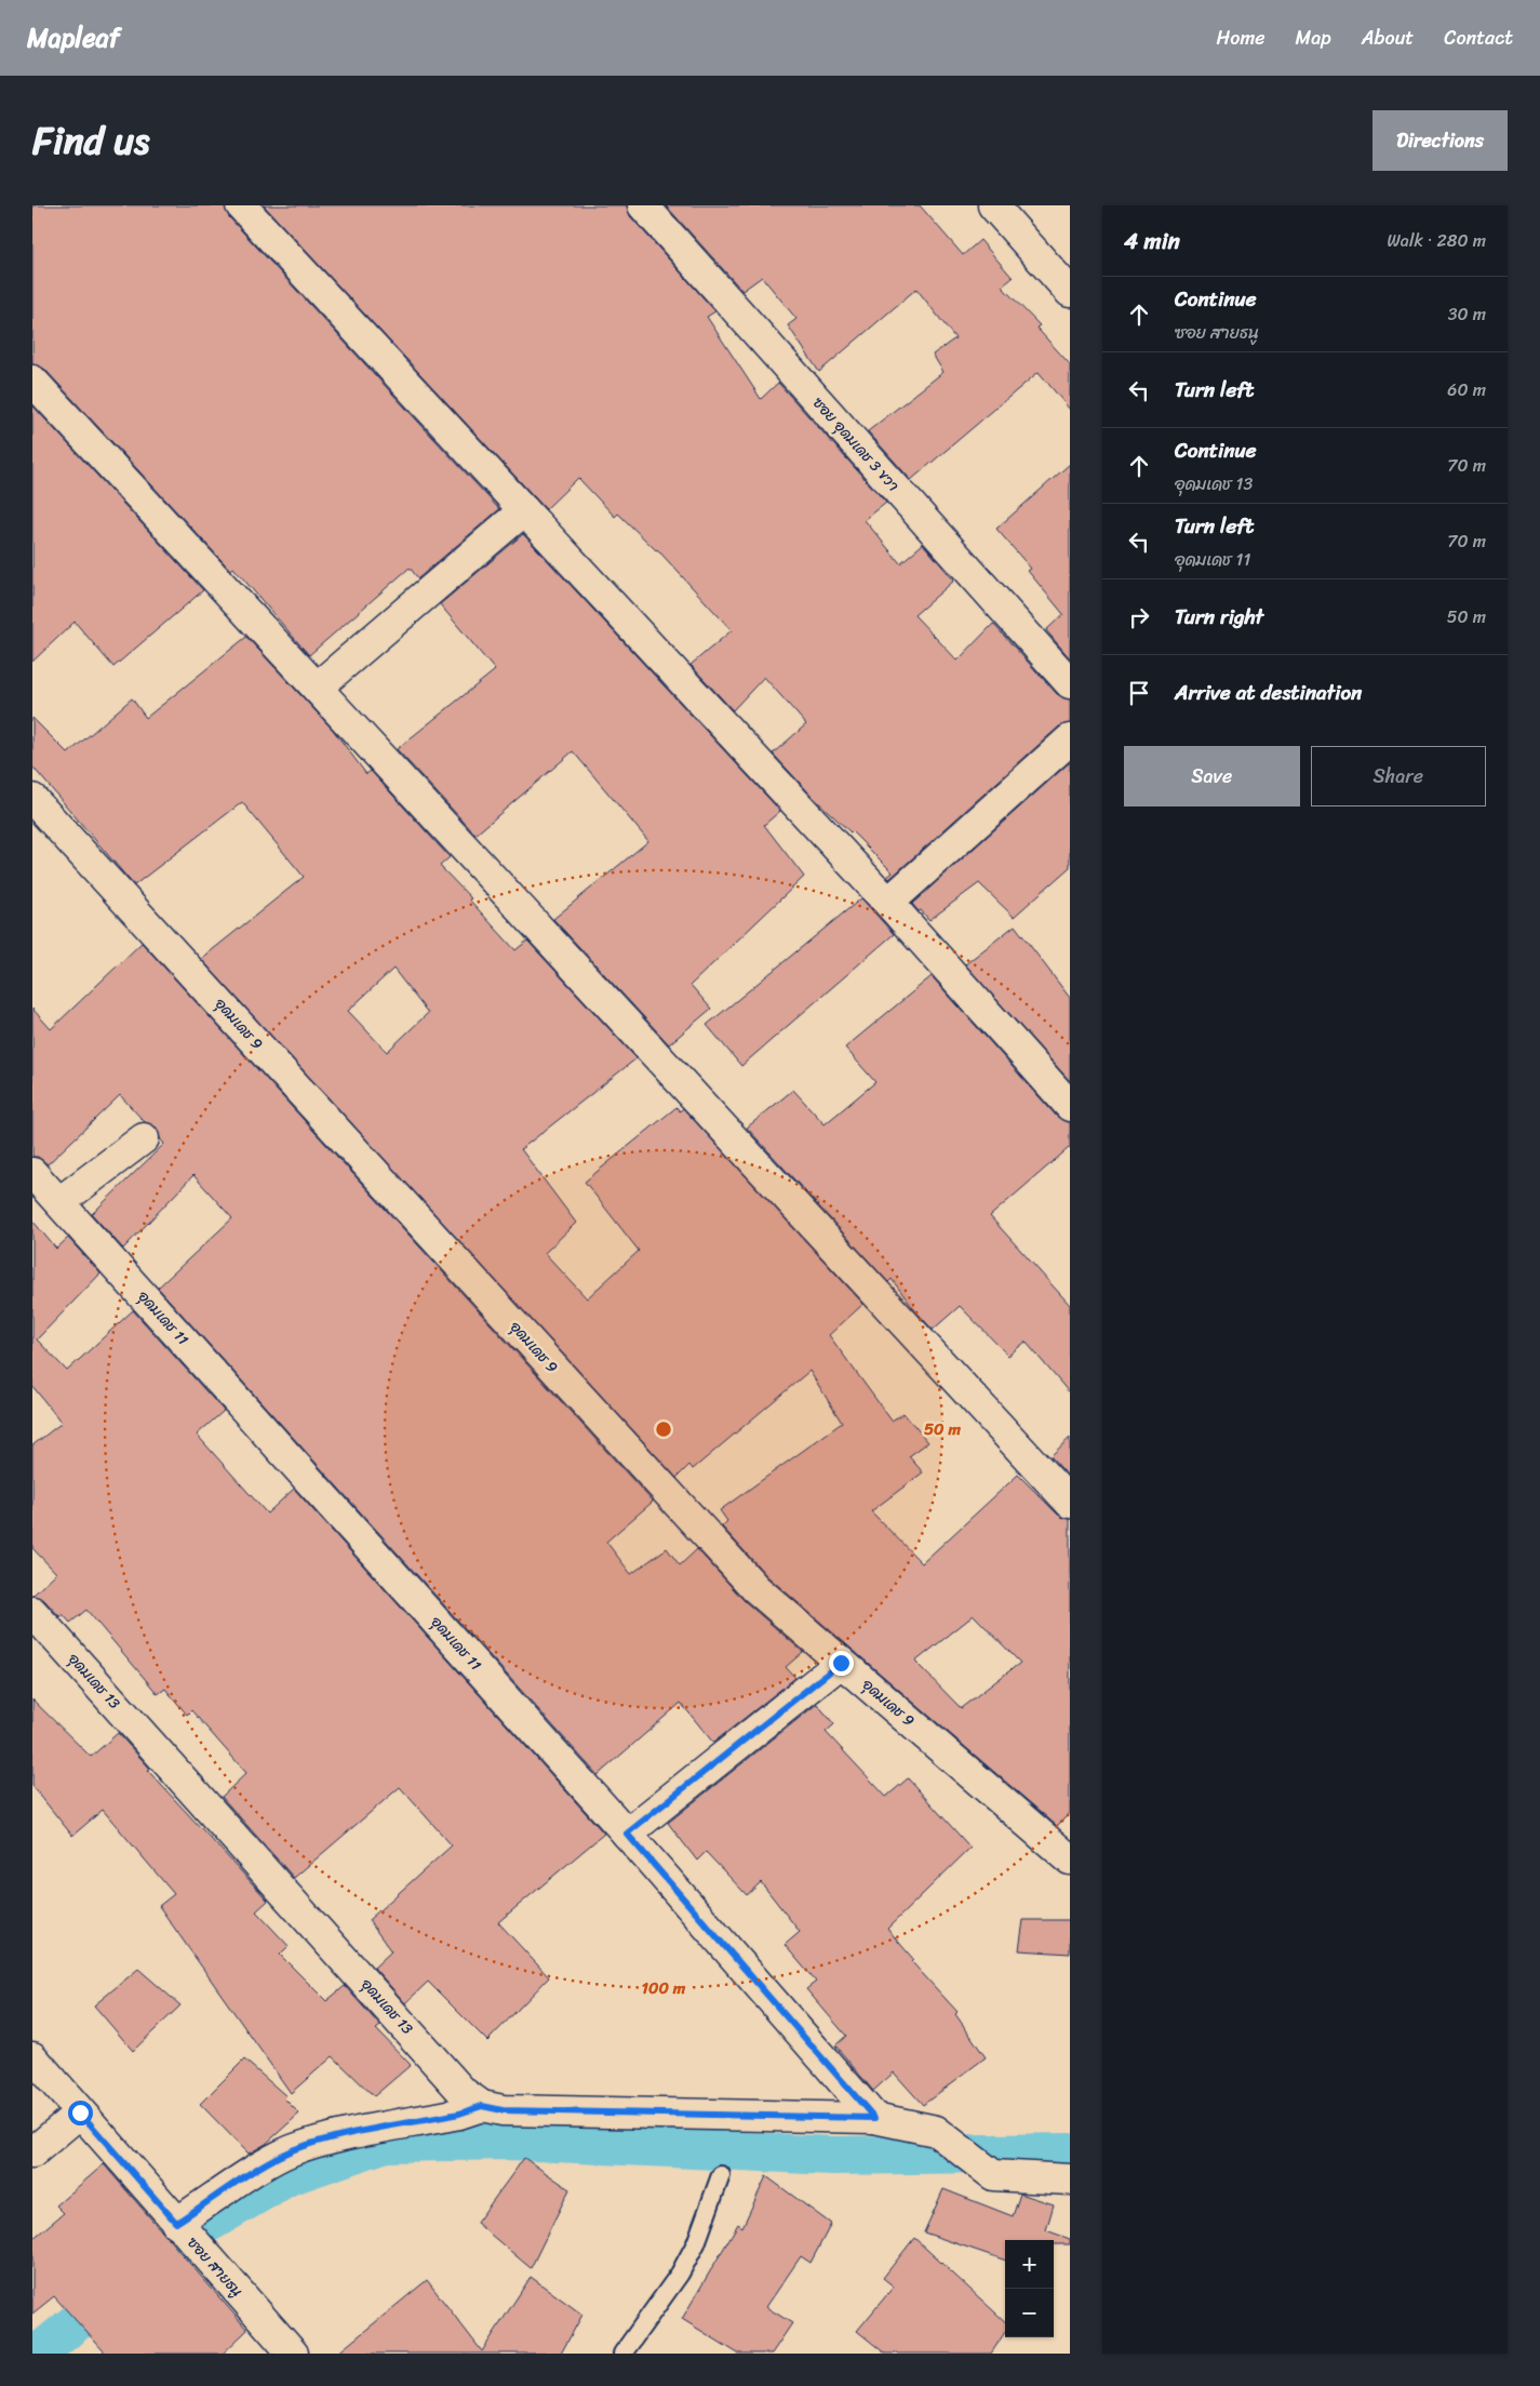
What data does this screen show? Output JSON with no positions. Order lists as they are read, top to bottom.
{
  "streets": {
    "street": [
      "ซอย อุดมเดช 3 ขวา",
      "อุดมเดช 9",
      "อุดมเดช 11",
      "อุดมเดช 13",
      "ซอย สายธนู"
    ]
  },
  "crossings": [
    ["อุดมเดช 11", "อุดมเดช 13"]
  ],
  "page": {
    "header": "Mapleaf",
    "nav": [
      "Home",
      "Map",
      "About",
      "Contact"
    ],
    "title": "Find us",
    "buttons": [
      "Directions",
      ["Save", "Share"]
    ],
    "heading": ["4 min", "Walk · 280 m"],
    "list": [
      ["Continue", "ซอย สายธนู", "30 m"],
      ["Turn left", "60 m"],
      ["Continue", "อุดมเดช 13", "70 m"],
      ["Turn left", "อุดมเดช 11", "70 m"],
      ["Turn right", "50 m"],
      "Arrive at destination"
    ],
    "map_buttons": ["+", "−"]
  },
  "rings": ["50 m", "100 m"]
}
